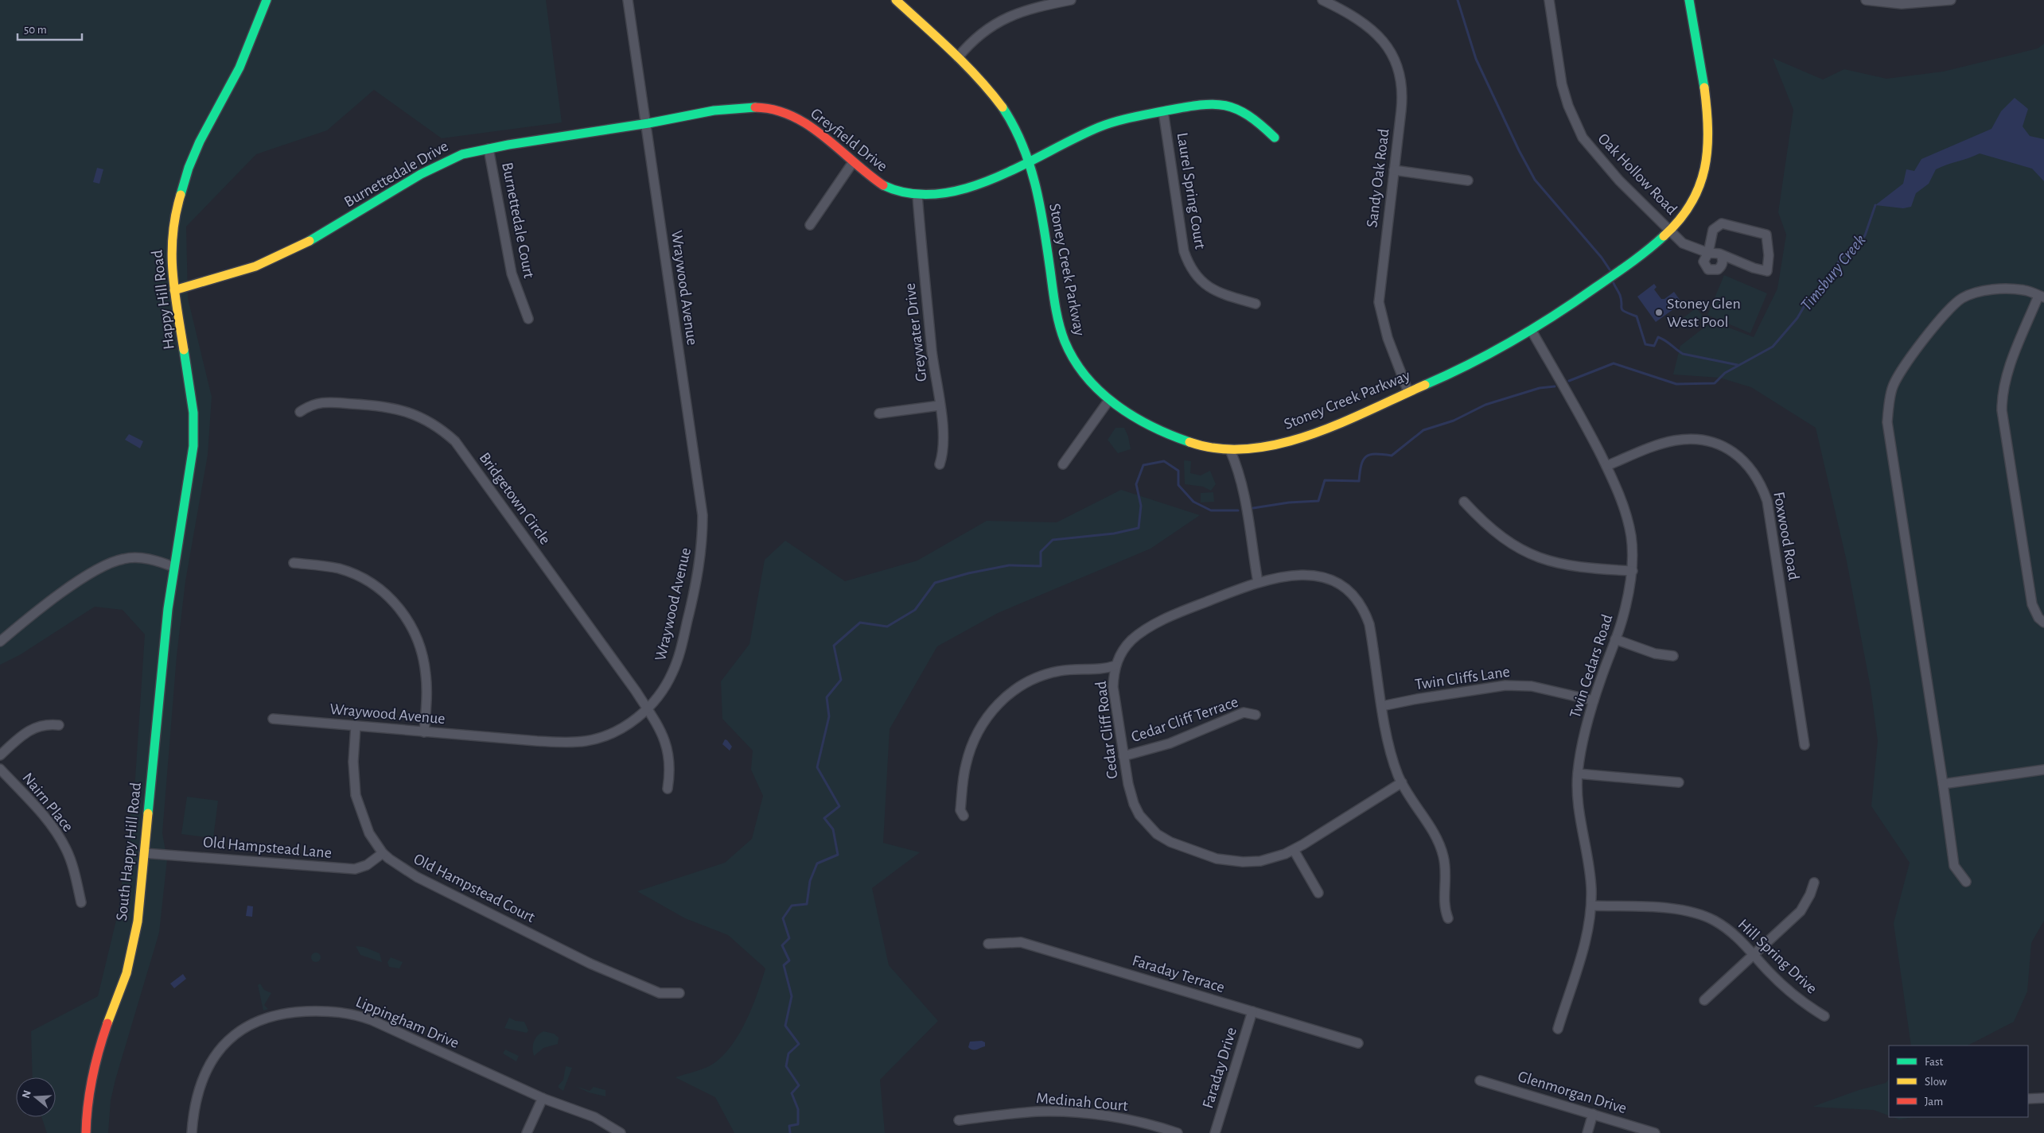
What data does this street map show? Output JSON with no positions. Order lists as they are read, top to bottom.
{
  "streets": {
    "street": [
      "Greyfield Drive",
      "Burnettedale Drive",
      "Oak Hollow Road",
      "Sandy Oak Road",
      "Laurel Spring Court",
      "Burnettedale Court",
      "Stoney Creek Parkway",
      "Wraywood Avenue",
      "Happy Hill Road",
      "Greywater Drive",
      "Bridgetown Circle",
      "Foxwood Road",
      "Twin Cedars Road",
      "Twin Cliffs Lane",
      "Cedar Cliff Terrace",
      "Cedar Cliff Road",
      "Nairn Place",
      "Old Hampstead Lane",
      "South Happy Hill Road",
      "Old Hampstead Court",
      "Hill Spring Drive",
      "Faraday Terrace",
      "Lippingham Drive",
      "Faraday Drive",
      "Glenmorgan Drive",
      "Medinah Court"
    ]
  },
  "crossings": [
    ["Greyfield Drive", "Burnettedale Drive"],
    ["Greyfield Drive", "Laurel Spring Court"],
    ["Greyfield Drive", "Stoney Creek Parkway"],
    ["Greyfield Drive", "Wraywood Avenue"],
    ["Greyfield Drive", "Greywater Drive"],
    ["Burnettedale Drive", "Burnettedale Court"],
    ["Burnettedale Drive", "Wraywood Avenue"],
    ["Burnettedale Drive", "Happy Hill Road"],
    ["Oak Hollow Road", "Stoney Creek Parkway"],
    ["Sandy Oak Road", "Stoney Creek Parkway"],
    ["Stoney Creek Parkway", "Twin Cedars Road"],
    ["Wraywood Avenue", "Bridgetown Circle"],
    ["Wraywood Avenue", "Old Hampstead Court"],
    ["Happy Hill Road", "South Happy Hill Road"],
    ["Foxwood Road", "Twin Cedars Road"],
    ["Twin Cedars Road", "Twin Cliffs Lane"],
    ["Twin Cedars Road", "Hill Spring Drive"],
    ["Twin Cliffs Lane", "Cedar Cliff Road"],
    ["Cedar Cliff Terrace", "Cedar Cliff Road"],
    ["Old Hampstead Lane", "South Happy Hill Road"],
    ["Old Hampstead Lane", "Old Hampstead Court"],
    ["Faraday Terrace", "Faraday Drive"]
  ],
  "water": ["Timsbury Creek"],
  "places": ["Stoney Glen West Pool"],
  "legend": ["Fast", "Slow", "Jam"],
  "scale_bar": "50 m",
  "north": "left"
}
